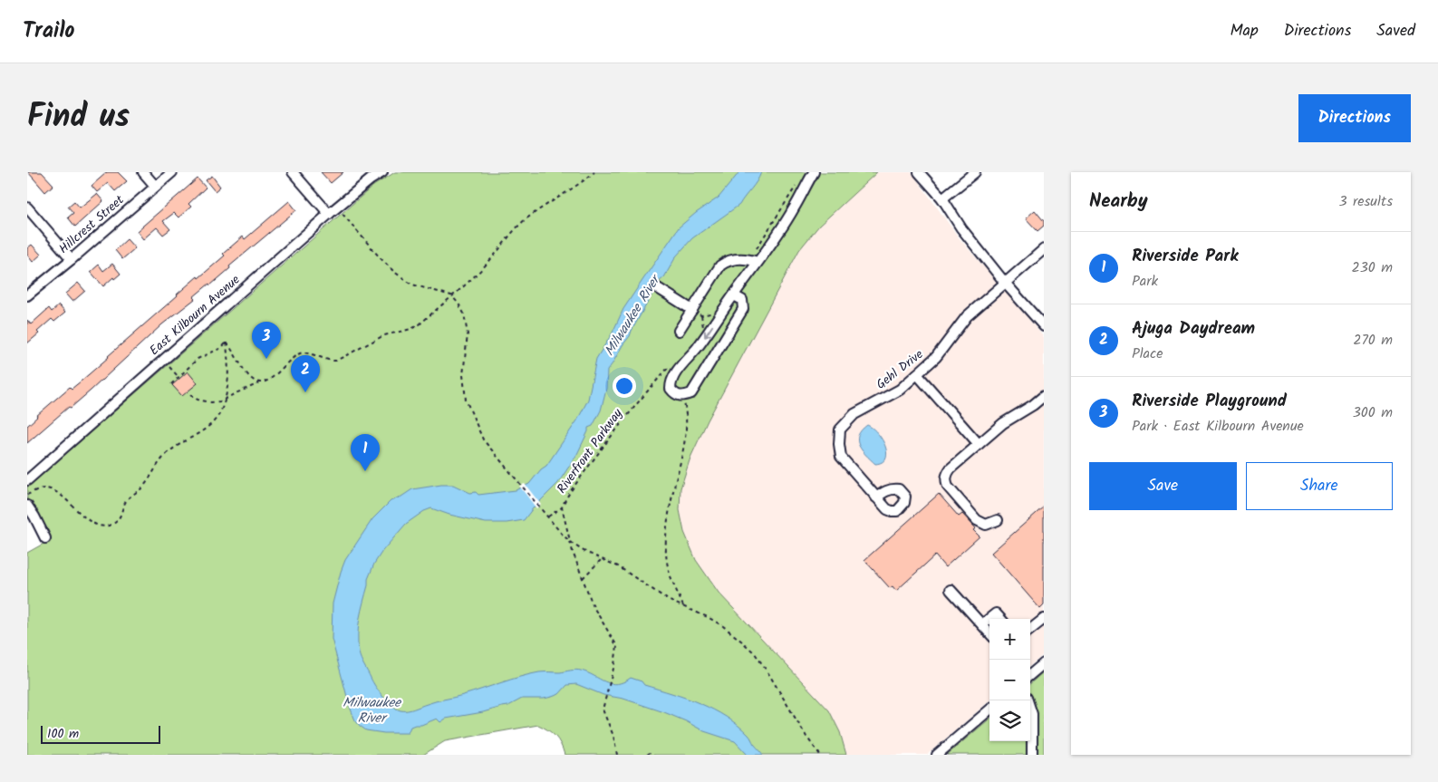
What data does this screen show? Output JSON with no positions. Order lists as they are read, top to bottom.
{
  "streets": {
    "street": ["Hillcrest Street", "East Kilbourn Avenue", "Gehl Drive"],
    "path": ["Riverfront Parkway"]
  },
  "water": ["Milwaukee River"],
  "scale_bar": "100 m",
  "page": {
    "header": "Trailo",
    "nav": ["Map", "Directions", "Saved"],
    "title": "Find us",
    "buttons": [
      "Directions",
      ["Save", "Share"]
    ],
    "heading": ["Nearby", "3 results"],
    "list": [
      {
        "mark": "1",
        "name": "Riverside Park",
        "note": "Park",
        "value": "230 m"
      },
      {
        "mark": "2",
        "name": "Ajuga Daydream",
        "note": "Place",
        "value": "270 m"
      },
      {
        "mark": "3",
        "name": "Riverside Playground",
        "note": "Park · East Kilbourn Avenue",
        "value": "300 m"
      }
    ],
    "pins": ["3", "2", "1"],
    "map_buttons": ["+", "−"],
    "scale": "100 m"
  }
}
